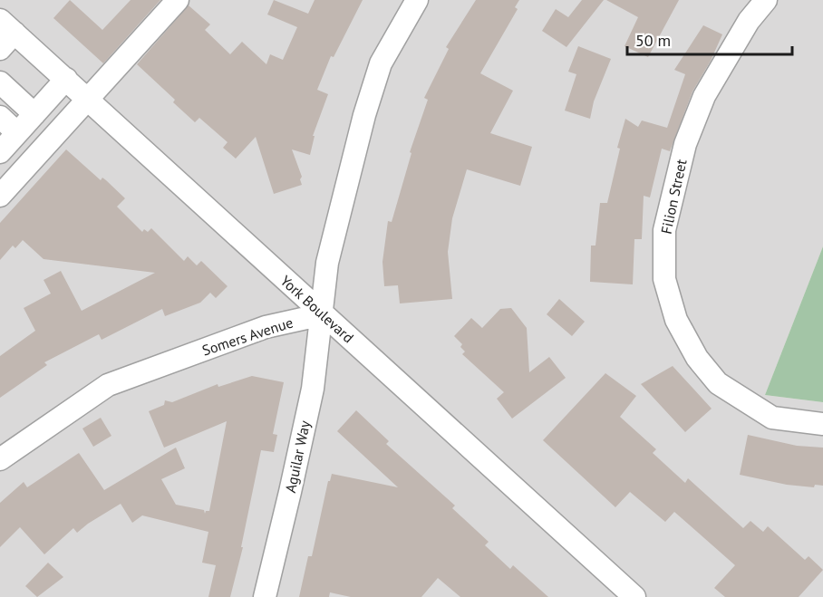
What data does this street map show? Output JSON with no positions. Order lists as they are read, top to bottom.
{
  "streets": {
    "street": [
      "Filion Street",
      "York Boulevard",
      "Somers Avenue",
      "Aguilar Way"
    ]
  },
  "crossings": [
    ["York Boulevard", "Somers Avenue"],
    ["York Boulevard", "Aguilar Way"],
    ["Somers Avenue", "Aguilar Way"]
  ],
  "scale_bar": "50 m"
}
